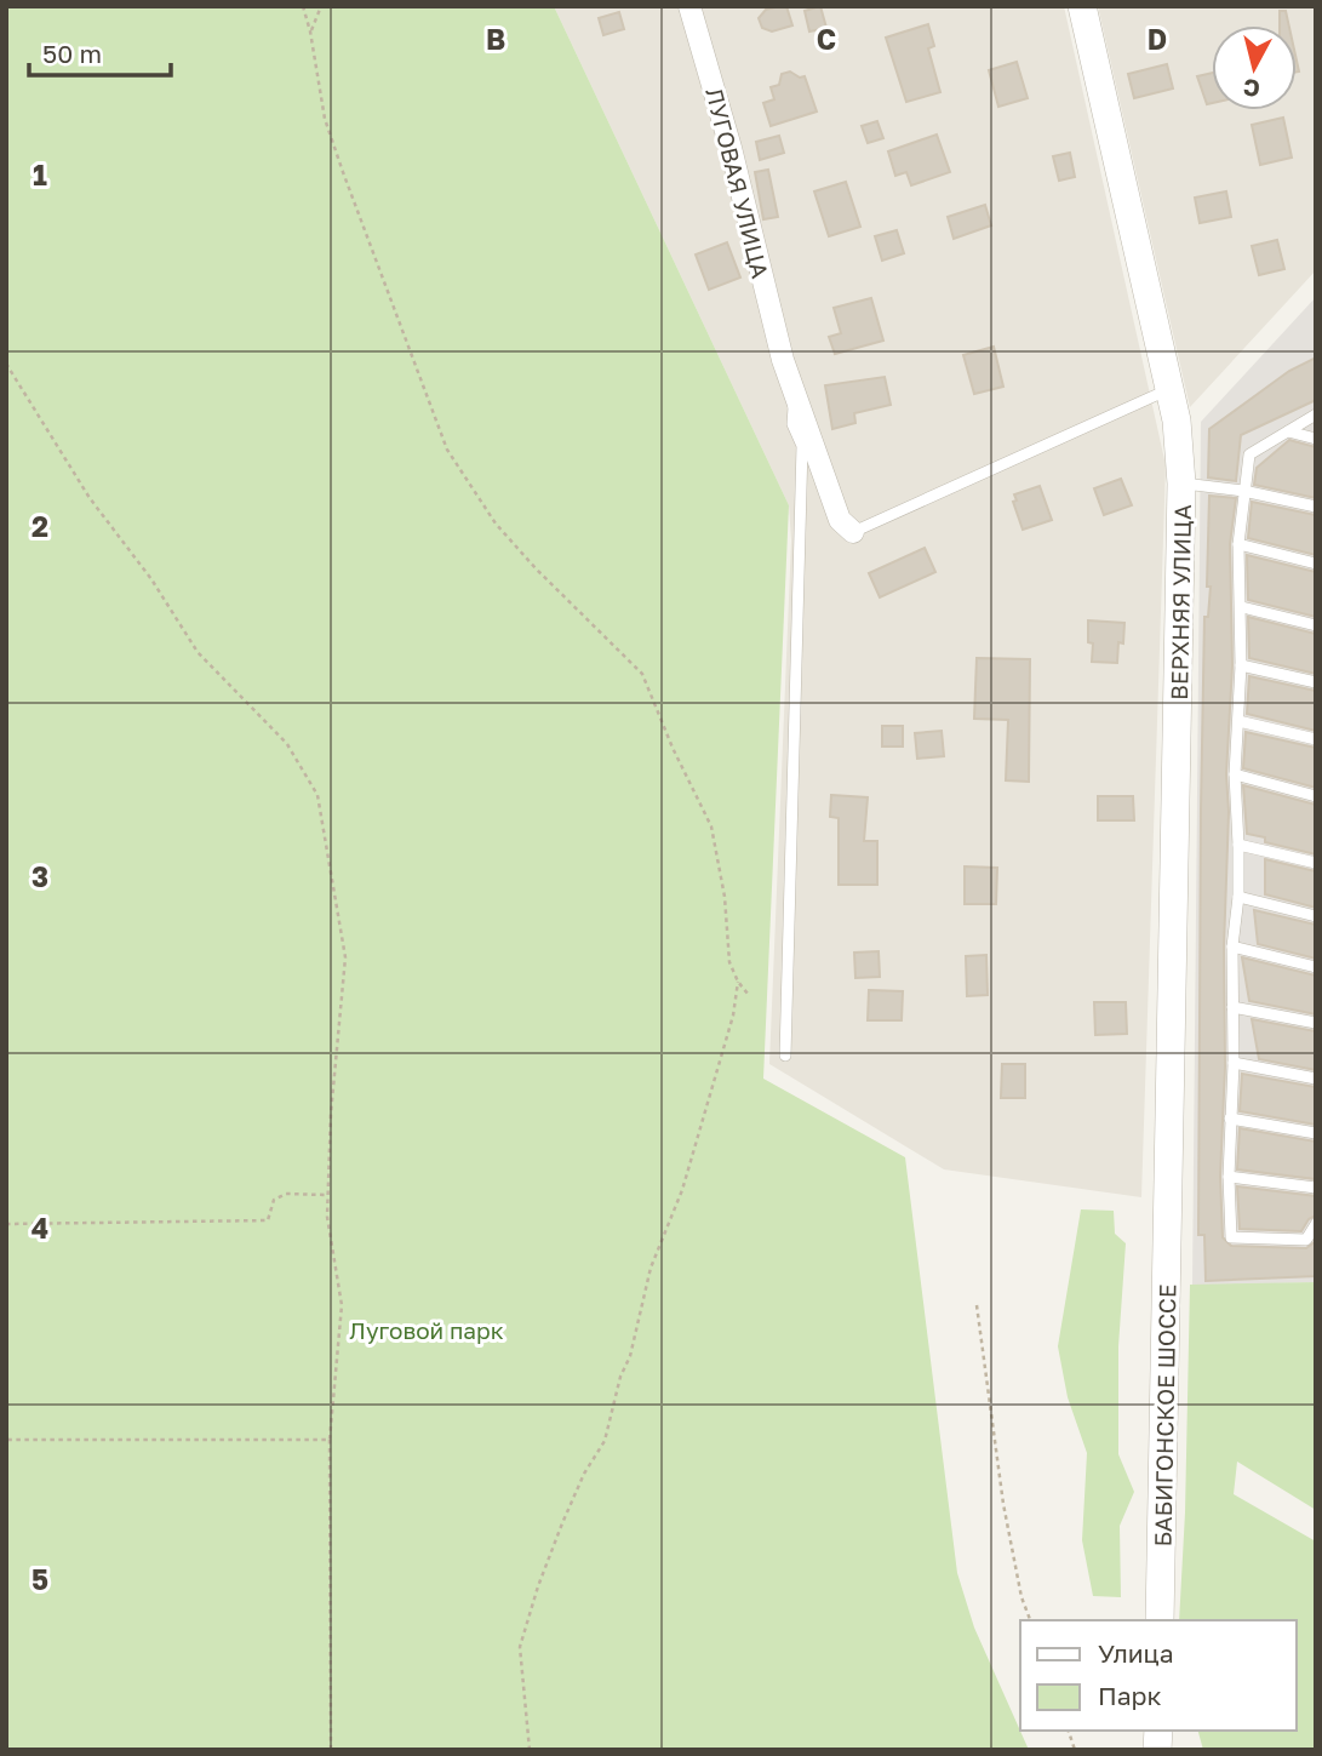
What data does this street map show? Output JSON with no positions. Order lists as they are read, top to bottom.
{
  "streets": {
    "street": ["ЛУГОВАЯ УЛИЦА", "ВЕРХНЯЯ УЛИЦА", "БАБИГОНСКОЕ ШОССЕ"]
  },
  "crossings": [
    ["ВЕРХНЯЯ УЛИЦА", "БАБИГОНСКОЕ ШОССЕ"]
  ],
  "parks": ["Луговой парк"],
  "legend": ["Улица", "Парк"],
  "scale_bar": "50 m",
  "north": "bottom",
  "grid": {
    "columns": ["B", "C", "D"],
    "rows": [
      "1",
      "2",
      "3",
      "4",
      "5"
    ]
  }
}
